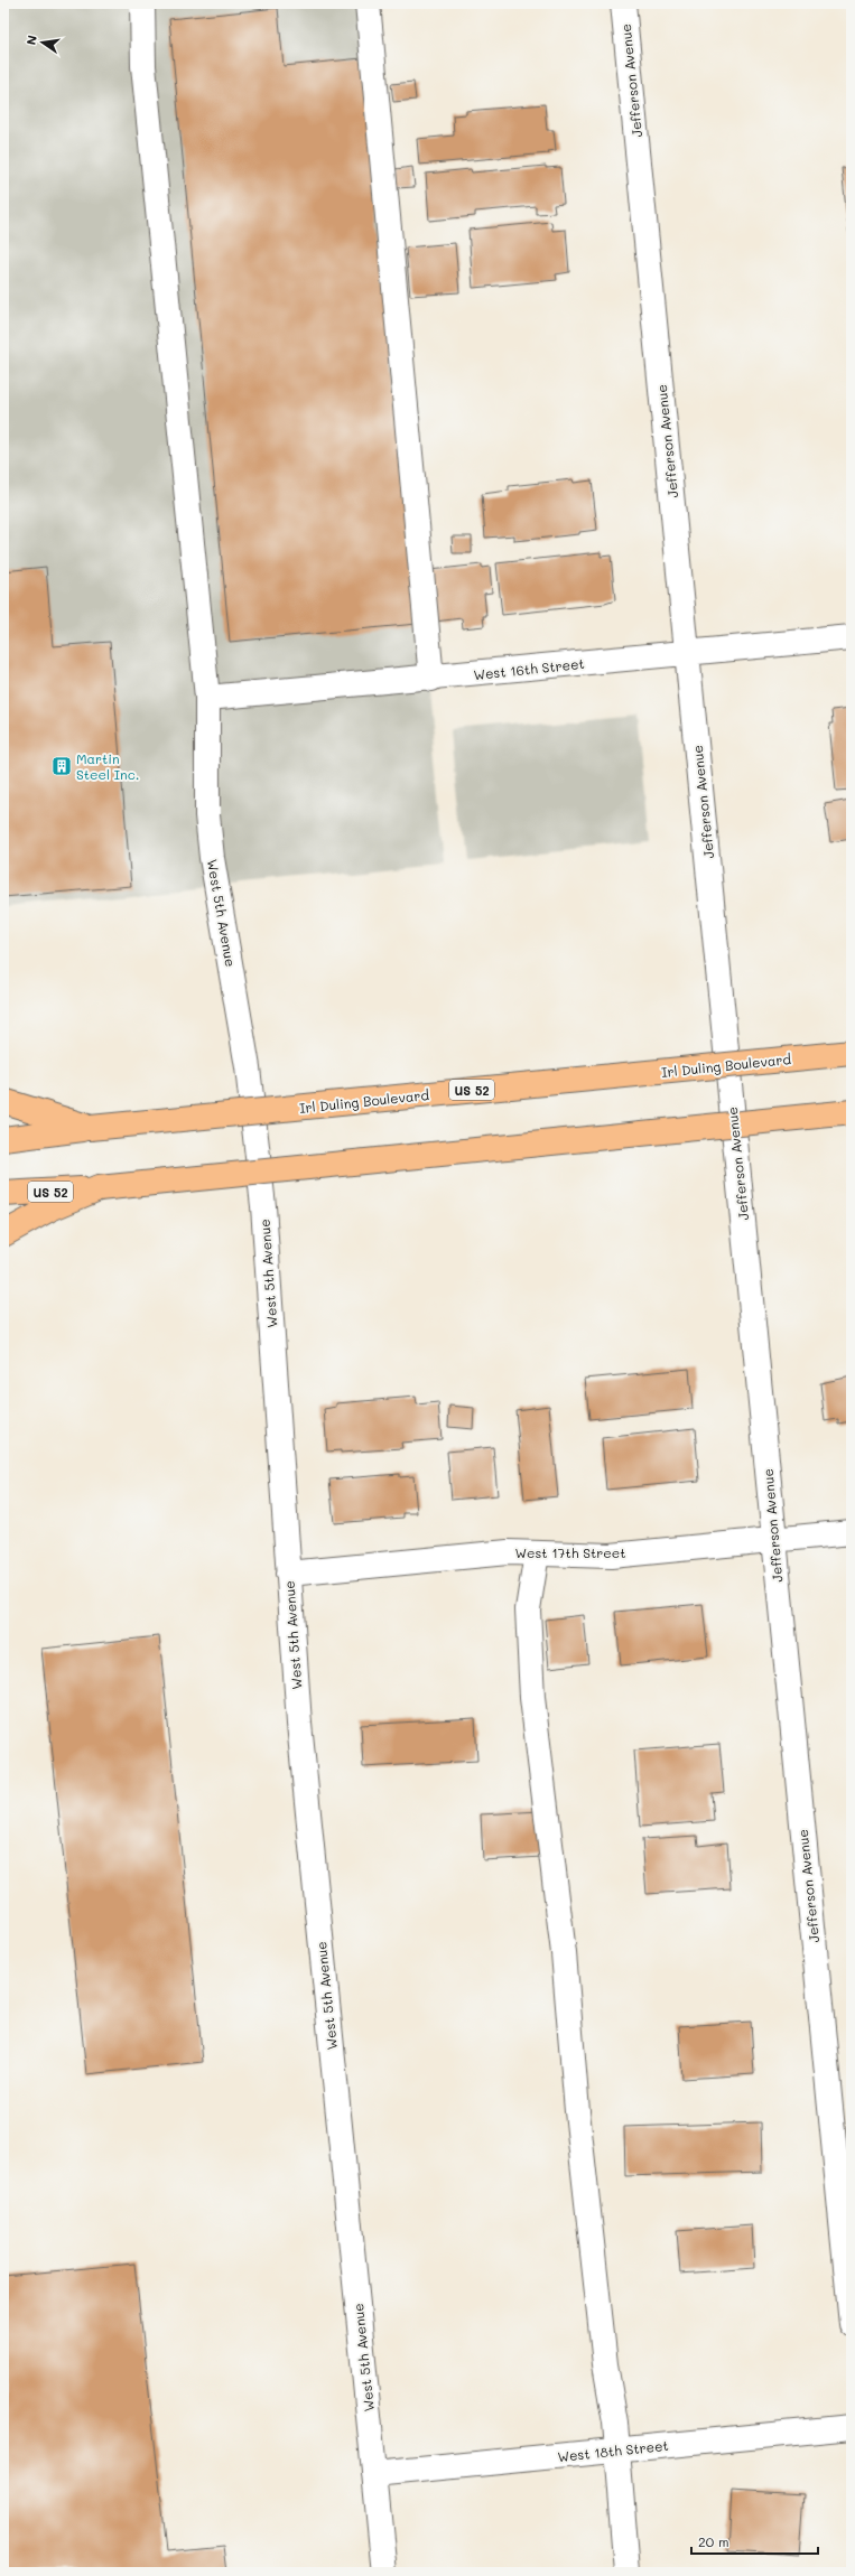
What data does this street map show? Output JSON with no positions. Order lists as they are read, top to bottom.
{
  "streets": {
    "highway": ["Irl Duling Boulevard", "US 52"],
    "street": [
      "Jefferson Avenue",
      "West 16th Street",
      "West 5th Avenue",
      "West 17th Street",
      "West 18th Street"
    ]
  },
  "crossings": [
    ["Jefferson Avenue", "West 16th Street"],
    ["Jefferson Avenue", "West 17th Street"],
    ["West 16th Street", "West 5th Avenue"],
    ["West 5th Avenue", "West 17th Street"],
    ["West 5th Avenue", "West 18th Street"],
    ["Irl Duling Boulevard", "US 52"]
  ],
  "places": {
    "building": ["Martin Steel Inc."]
  },
  "scale_bar": "20 m",
  "north": "left"
}
